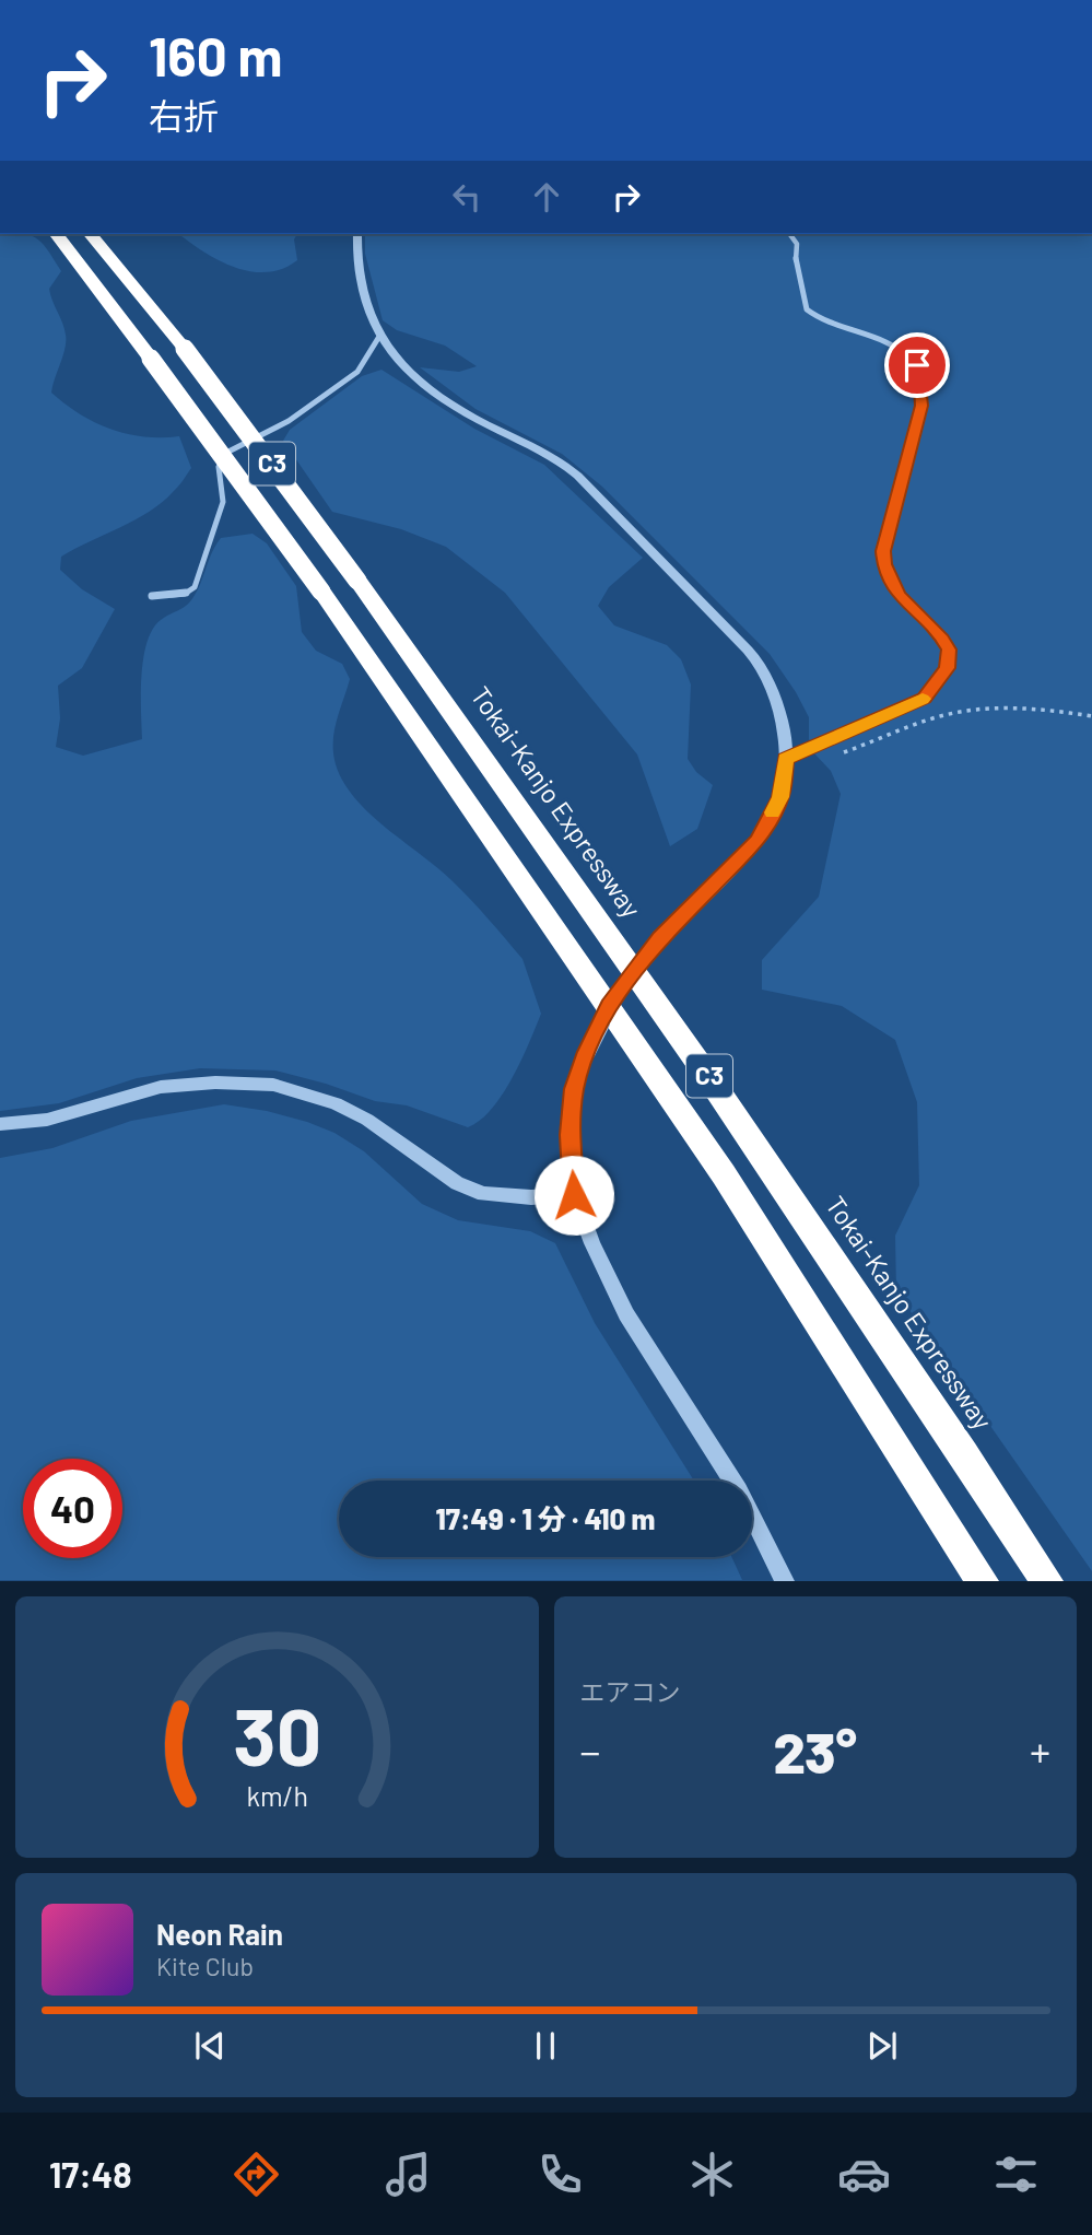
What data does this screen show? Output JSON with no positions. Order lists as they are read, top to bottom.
{
  "streets": {
    "highway": ["C3", "Tokai-Kanjo Expressway"]
  },
  "page": {
    "turn": ["160 m", "右折"],
    "limit": "40",
    "trip": "17:49 · 1 分 · 410 m",
    "tile": "エアコン",
    "heat": ["−", "23°", "+"],
    "song": ["Neon Rain", "Kite Club"],
    "tabs": "17:48",
    "gauge": ["30", "km/h"]
  }
}
